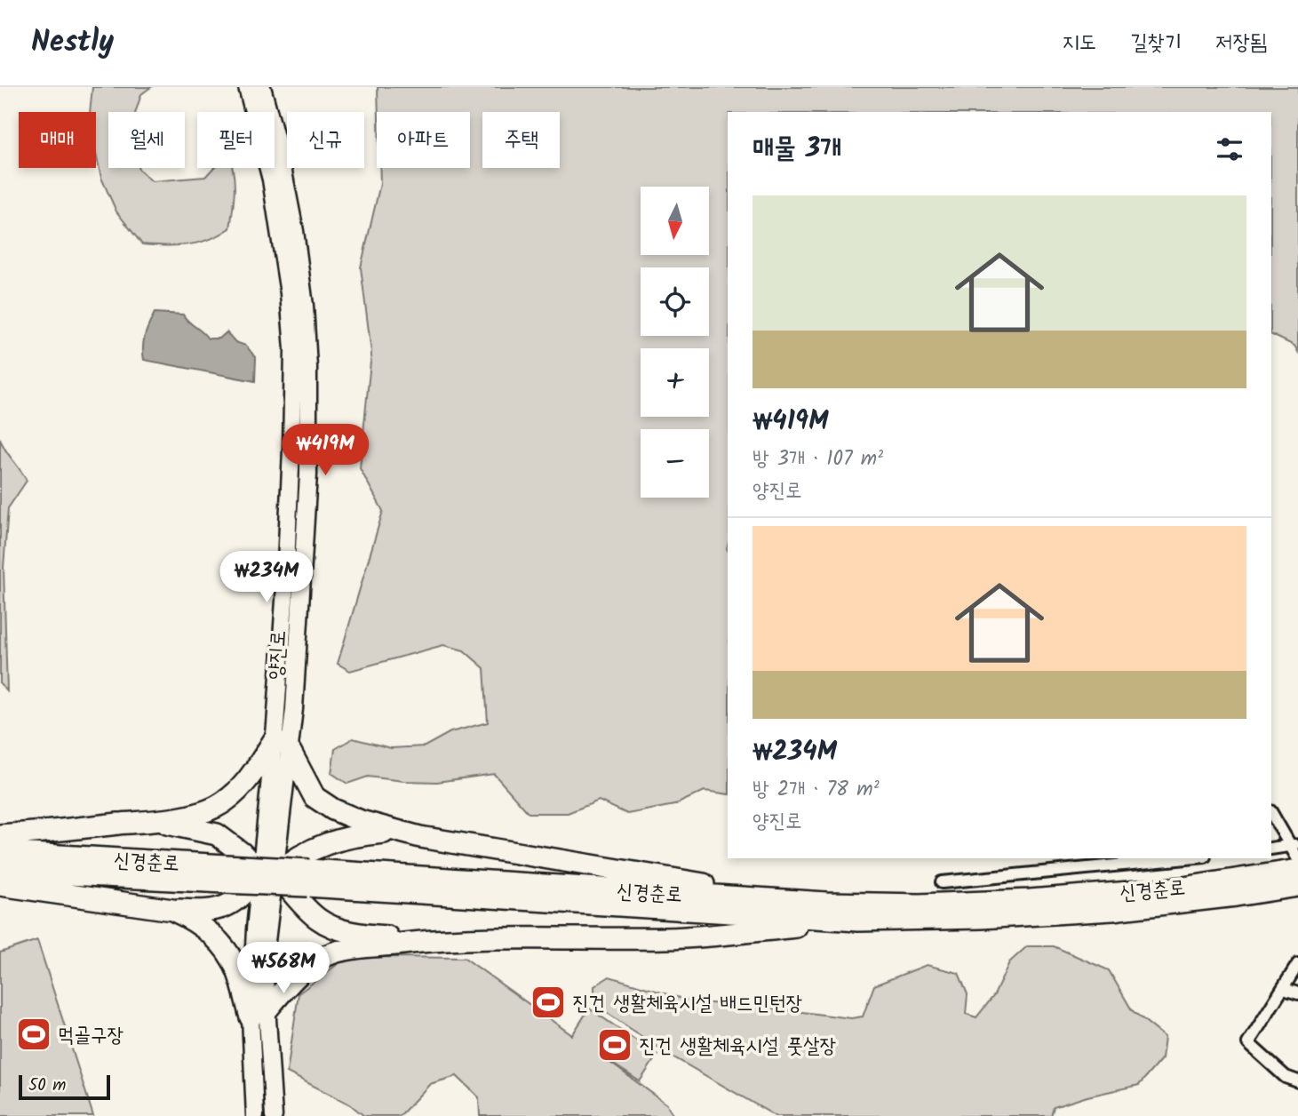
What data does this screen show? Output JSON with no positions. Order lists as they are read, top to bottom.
{
  "streets": {
    "highway": ["신경춘로"],
    "main road": ["양진로"]
  },
  "places": {
    "sports": ["진건 생활체육시설 배드민턴장", "먹골구장", "진건 생활체육시설 풋살장"]
  },
  "scale_bar": "50 m",
  "north": "bottom",
  "page": {
    "header": "Nestly",
    "nav": ["지도", "길찾기", "저장됨"],
    "chip": [
      "매매",
      "월세",
      "필터",
      "신규",
      "아파트",
      "주택"
    ],
    "heading": "매물 3개",
    "map_buttons": ["+", "−"],
    "list": [
      {
        "name": "₩419M",
        "note": "방 3개 · 107 m² · 양진로"
      },
      {
        "name": "₩234M",
        "note": "방 2개 · 78 m² · 양진로"
      }
    ],
    "price": ["₩419M", "₩234M", "₩568M"],
    "scale": "50 m"
  }
}
